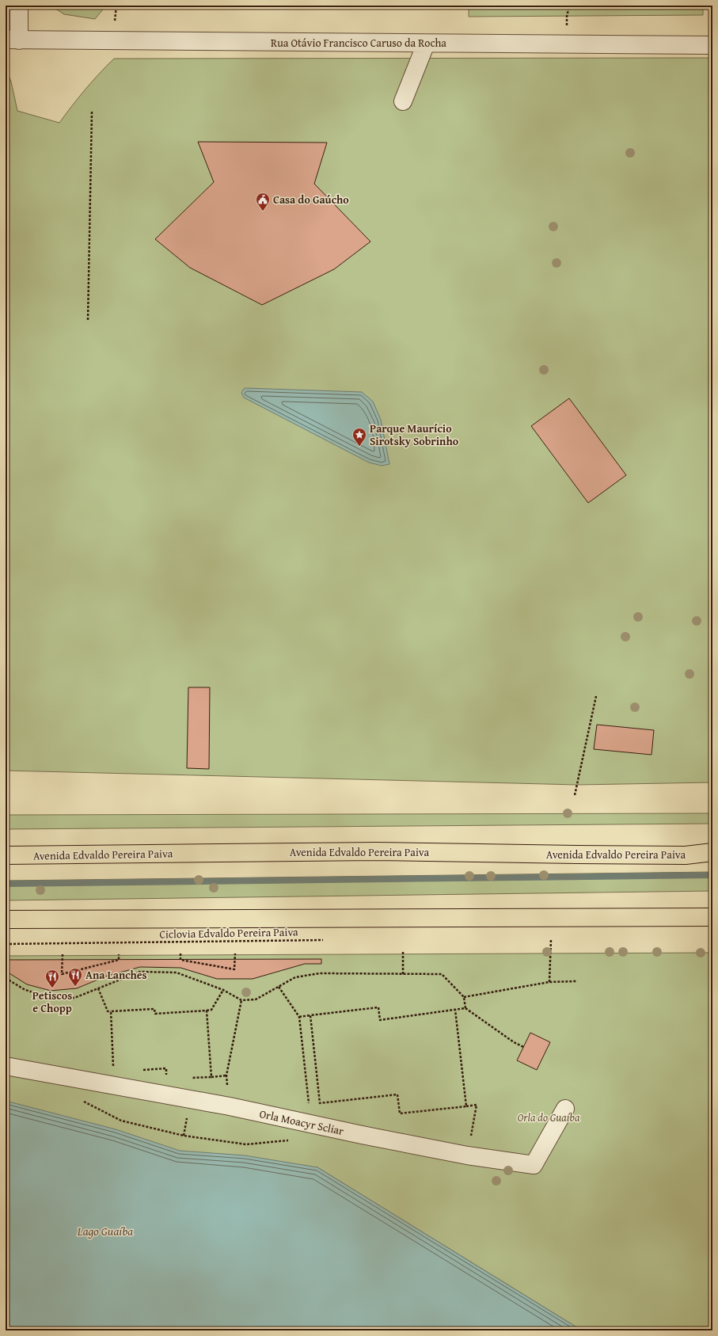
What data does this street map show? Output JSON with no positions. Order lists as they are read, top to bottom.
{
  "streets": {
    "main road": ["Avenida Edvaldo Pereira Paiva"],
    "street": ["Rua Otávio Francisco Caruso da Rocha", "Orla Moacyr Scliar"],
    "path": ["Ciclovia Edvaldo Pereira Paiva"]
  },
  "water": ["Lago Guaíba"],
  "parks": ["Orla do Guaíba"],
  "places": {
    "public building": ["Casa do Gaúcho"],
    "place": ["Parque Maurício Sirotsky Sobrinho"],
    "restaurant": ["Ana Lanches", "Petiscos e Chopp"]
  }
}
